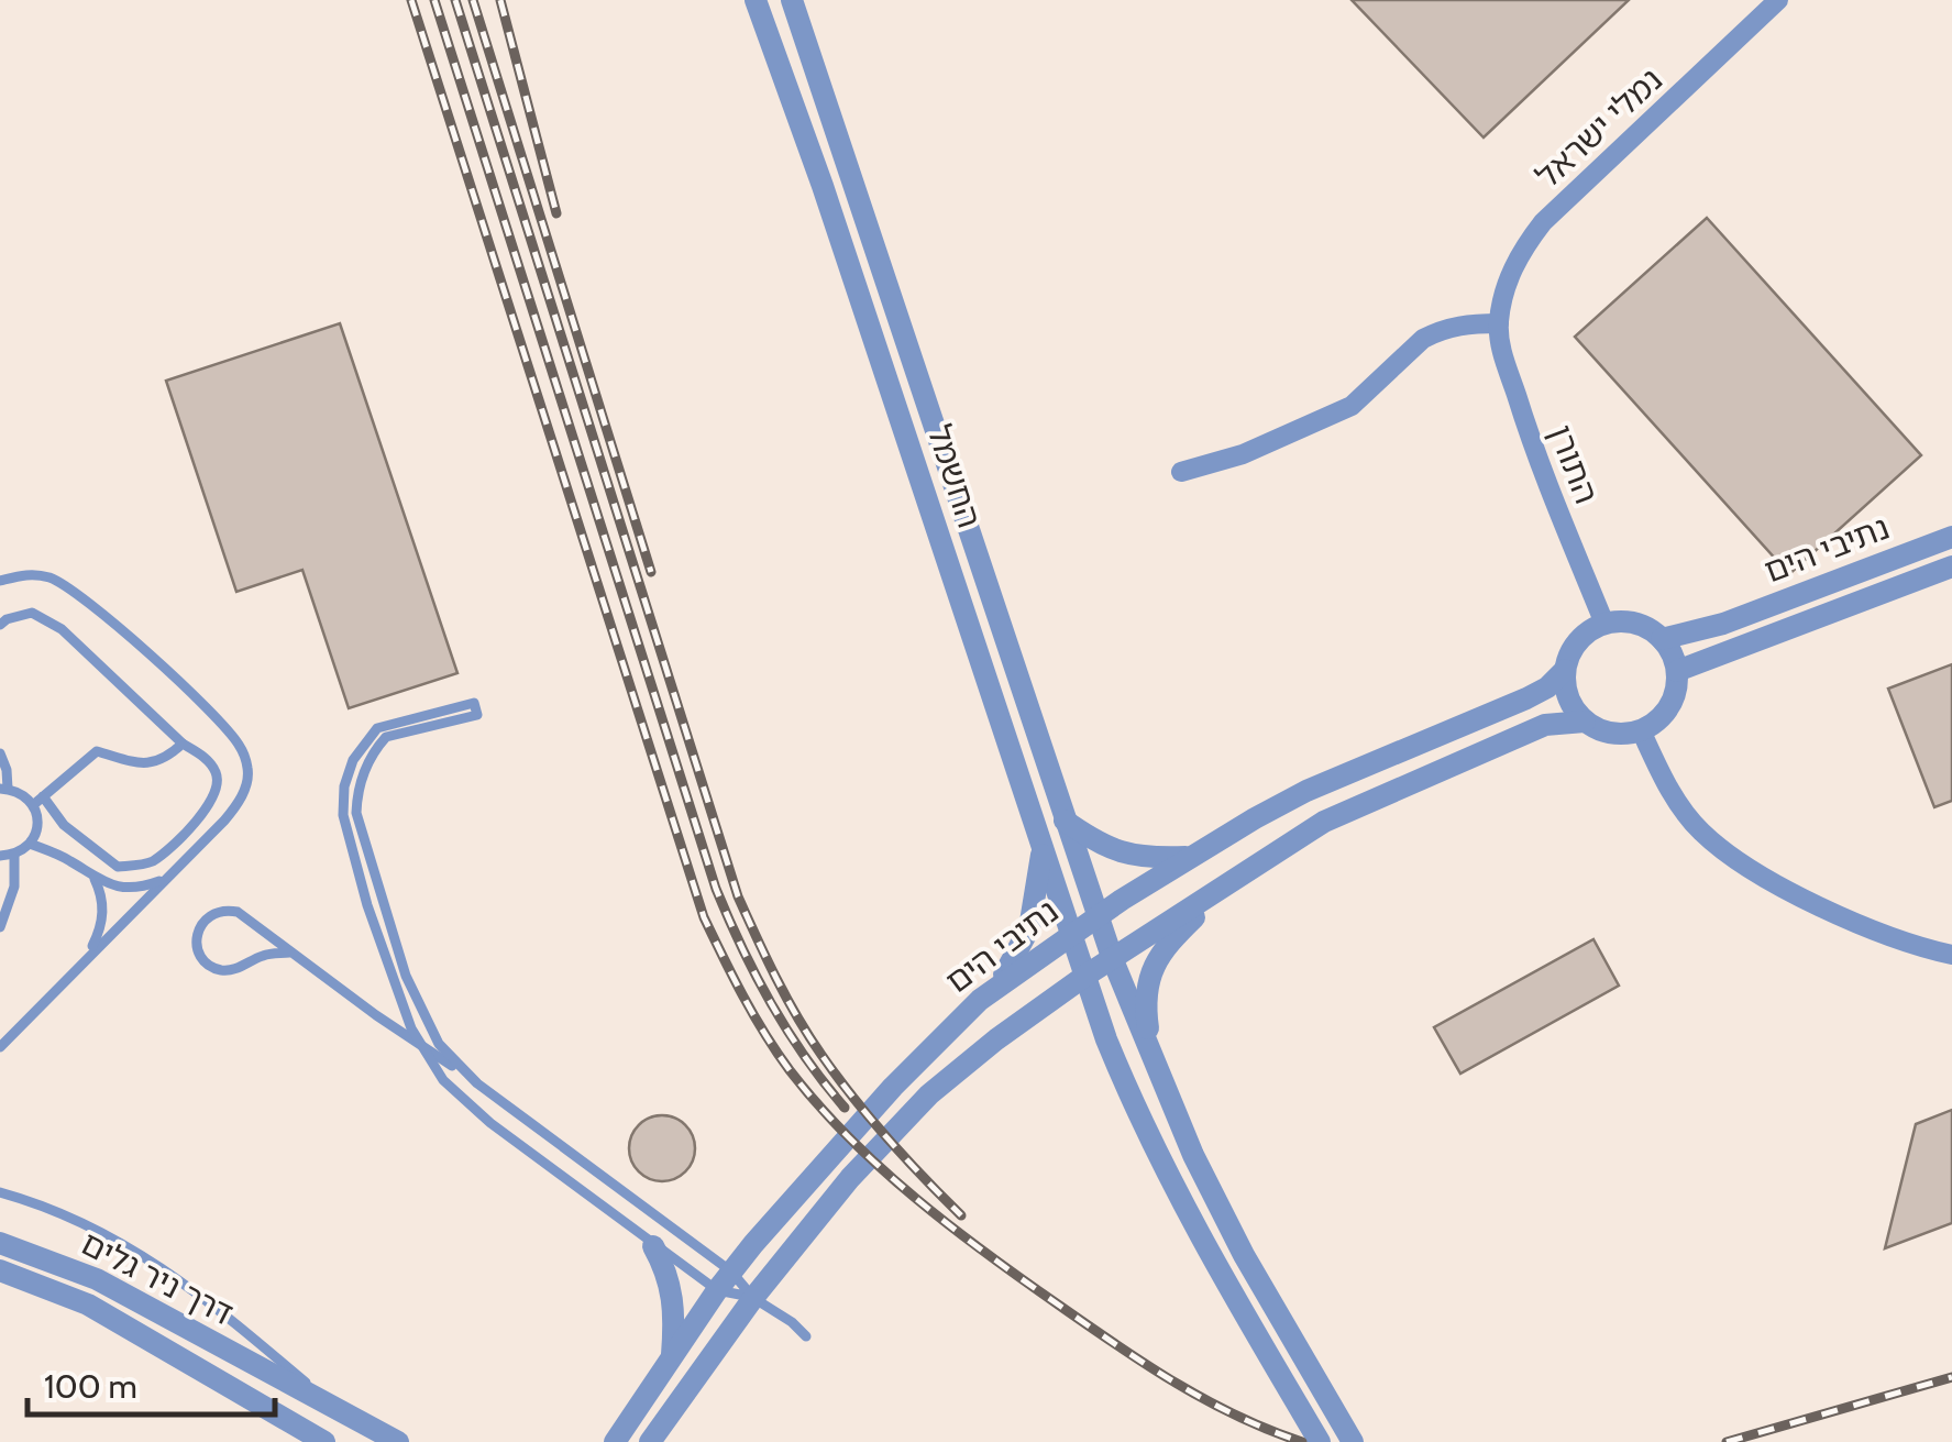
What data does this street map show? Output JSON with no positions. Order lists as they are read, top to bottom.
{
  "streets": {
    "street": [
      "נמלי ישראל",
      "התורן",
      "החשמל",
      "נתיבי הים",
      "דרך ניר גלים"
    ]
  },
  "crossings": [
    ["נמלי ישראל", "התורן"],
    ["התורן", "נתיבי הים"],
    ["החשמל", "נתיבי הים"]
  ],
  "scale_bar": "100 m"
}
